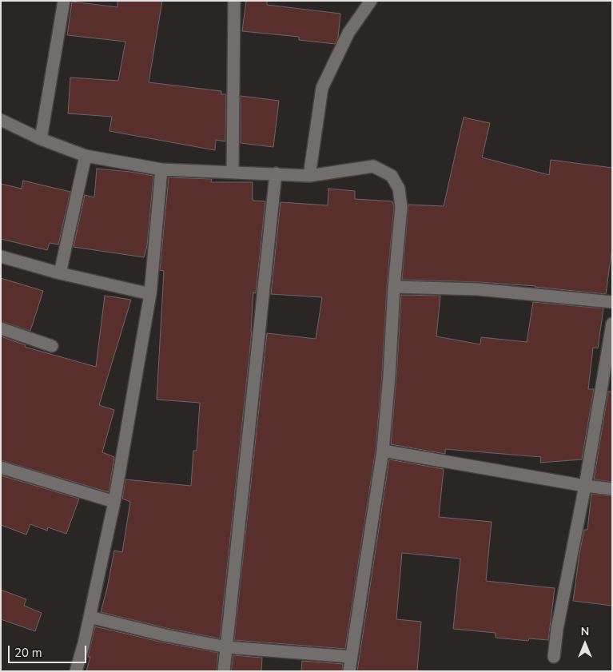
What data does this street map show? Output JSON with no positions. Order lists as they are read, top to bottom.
{
  "scale_bar": "20 m",
  "north": "top"
}
